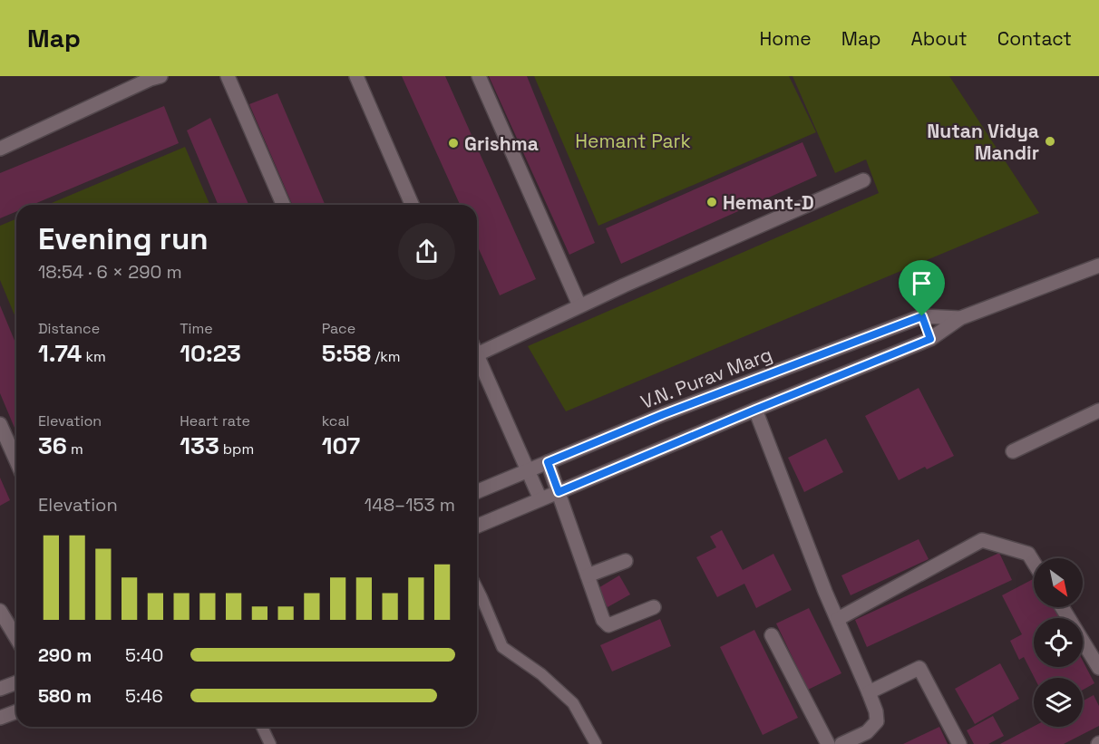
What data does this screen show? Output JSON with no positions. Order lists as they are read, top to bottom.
{
  "streets": {
    "street": ["V.N. Purav Marg"]
  },
  "parks": ["Hemant Park"],
  "places": ["Nutan Vidya Mandir", "Grishma", "Hemant-D"],
  "north": "bottom right",
  "page": {
    "header": "Map",
    "nav": [
      "Home",
      "Map",
      "About",
      "Contact"
    ],
    "heading": ["Evening run", "18:54 · 6 × 290 m"],
    "stats": [
      ["Distance", "1.74 km"],
      ["Time", "10:23"],
      ["Pace", "5:58 /km"],
      ["Elevation", "36 m"],
      ["Heart rate", "133 bpm"],
      ["kcal", "107"]
    ],
    "chart": ["Elevation", "148–153 m"],
    "list": [
      {
        "name": "290 m",
        "note": "5:40"
      },
      {
        "name": "580 m",
        "note": "5:46"
      }
    ]
  }
}
